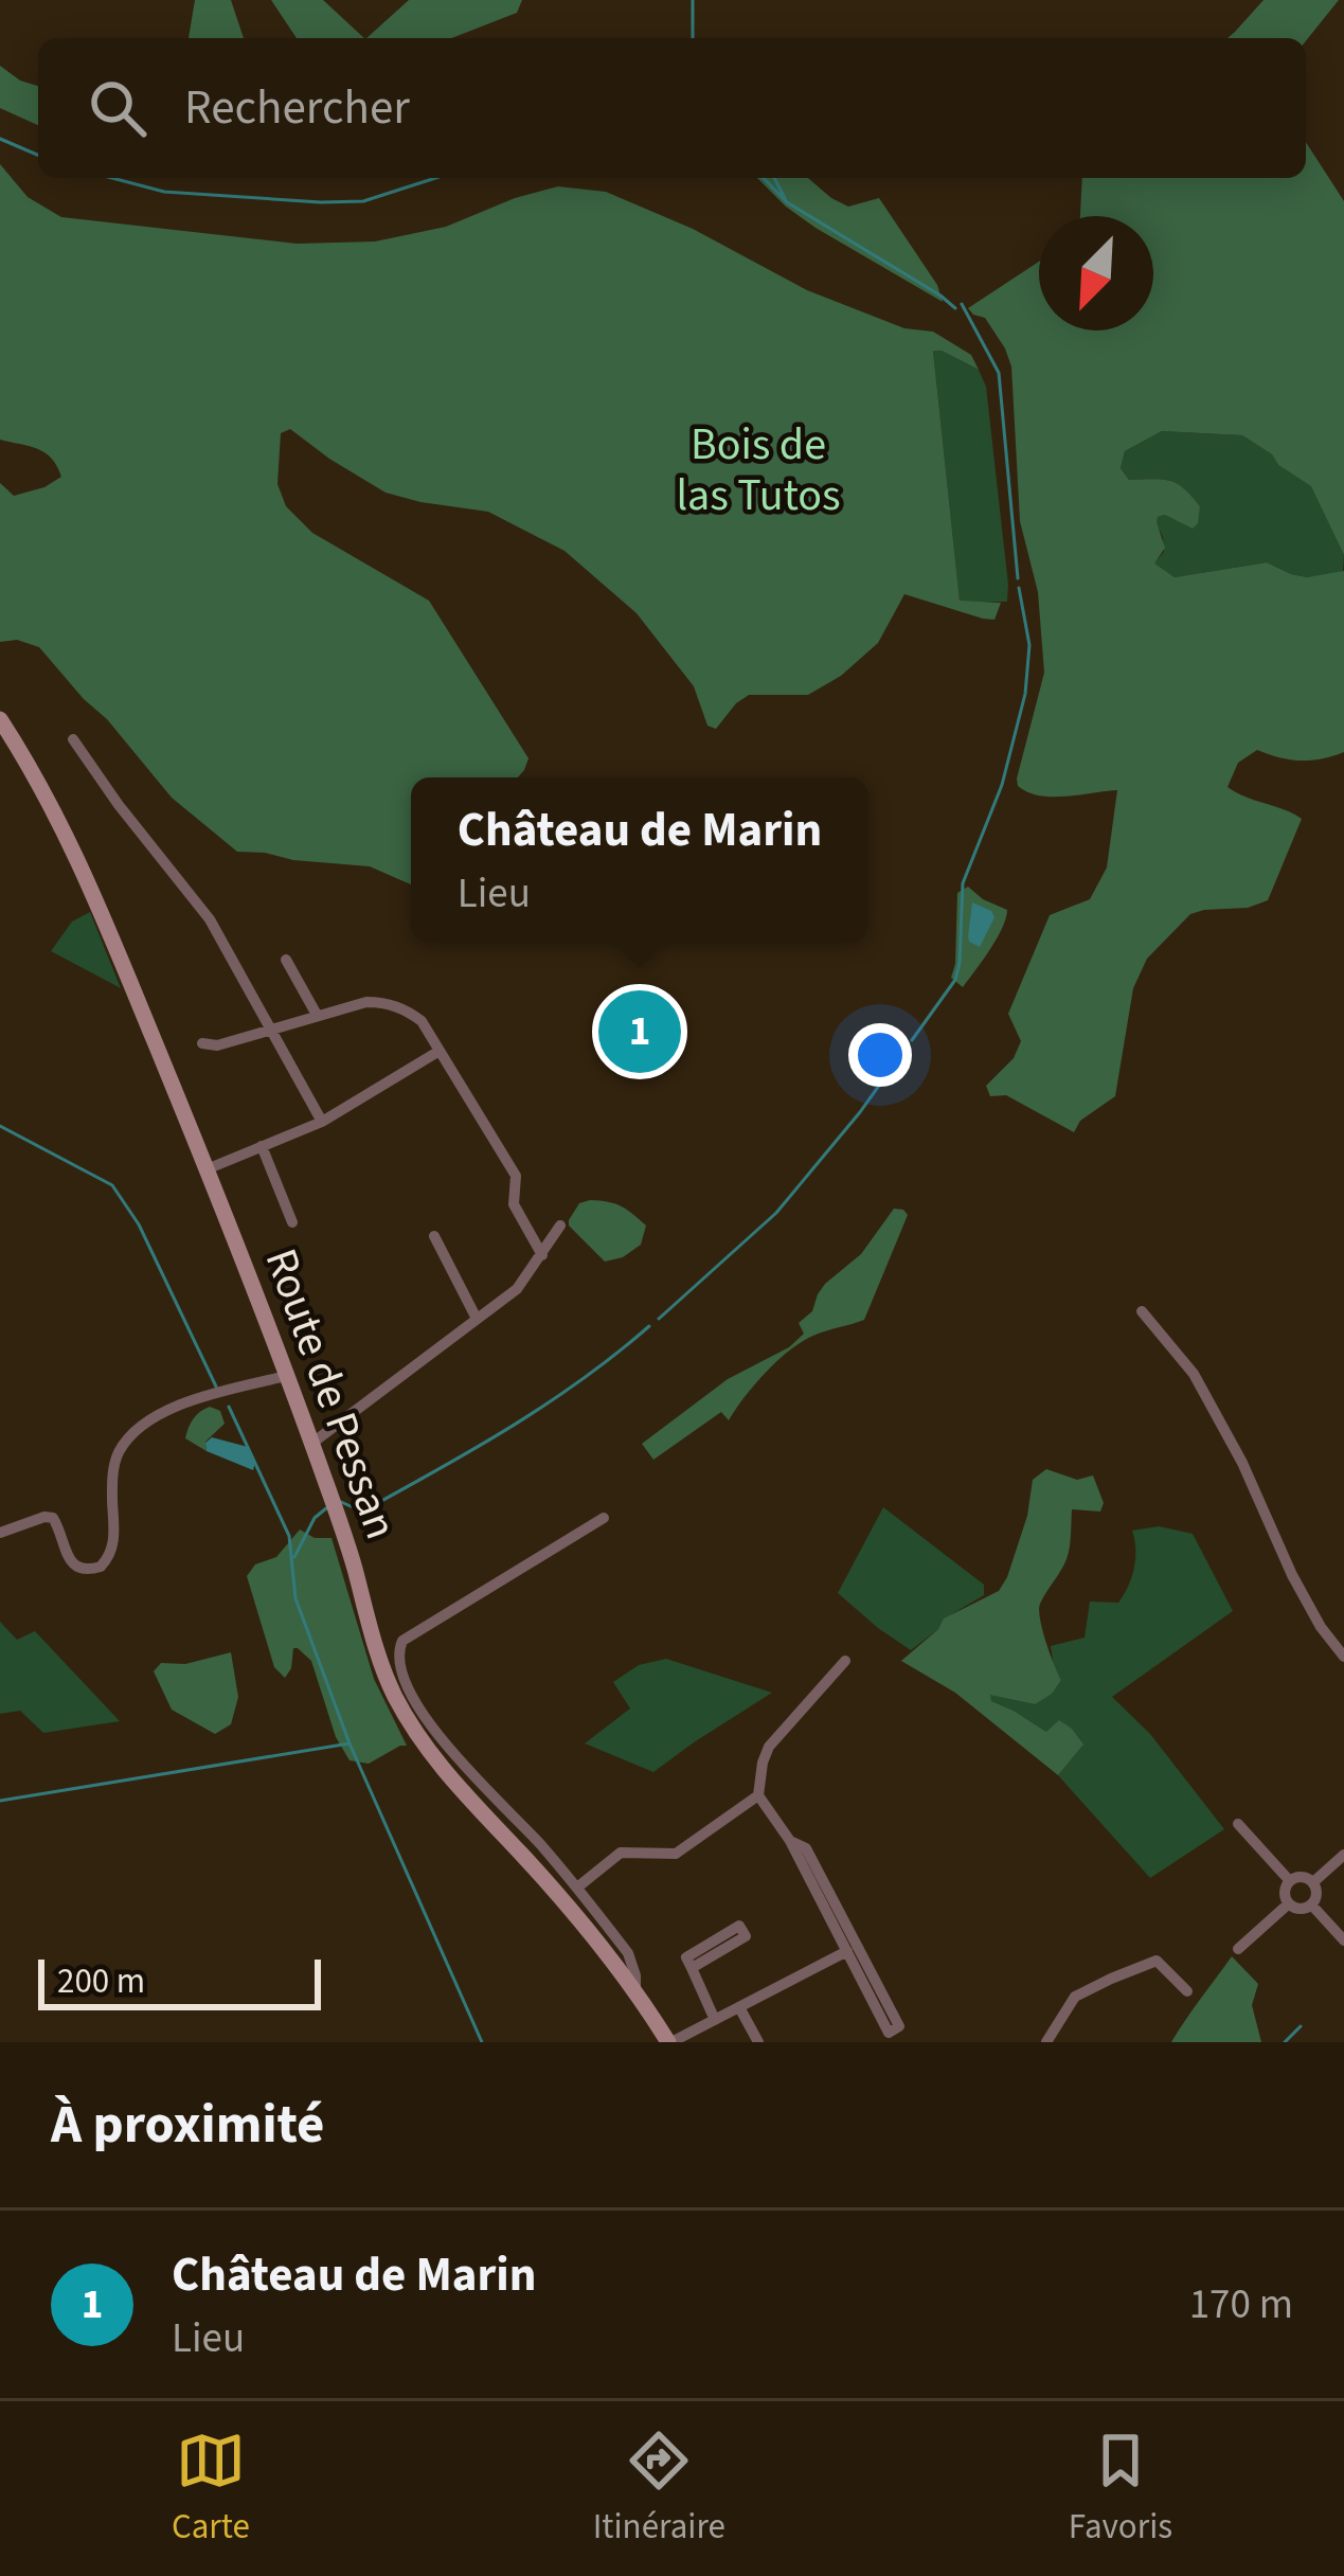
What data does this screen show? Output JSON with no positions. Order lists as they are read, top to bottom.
{
  "streets": {
    "main road": ["Route de Pessan"]
  },
  "parks": ["Bois de las Tutos"],
  "scale_bar": "200 m",
  "north": "bottom left",
  "page": {
    "search": "Rechercher",
    "popup": ["Château de Marin", "Lieu"],
    "pins": "1",
    "scale": "200 m",
    "heading": "À proximité",
    "list": [
      {
        "mark": "1",
        "name": "Château de Marin",
        "note": "Lieu",
        "value": "170 m"
      }
    ],
    "nav": ["Carte", "Itinéraire", "Favoris"]
  }
}
